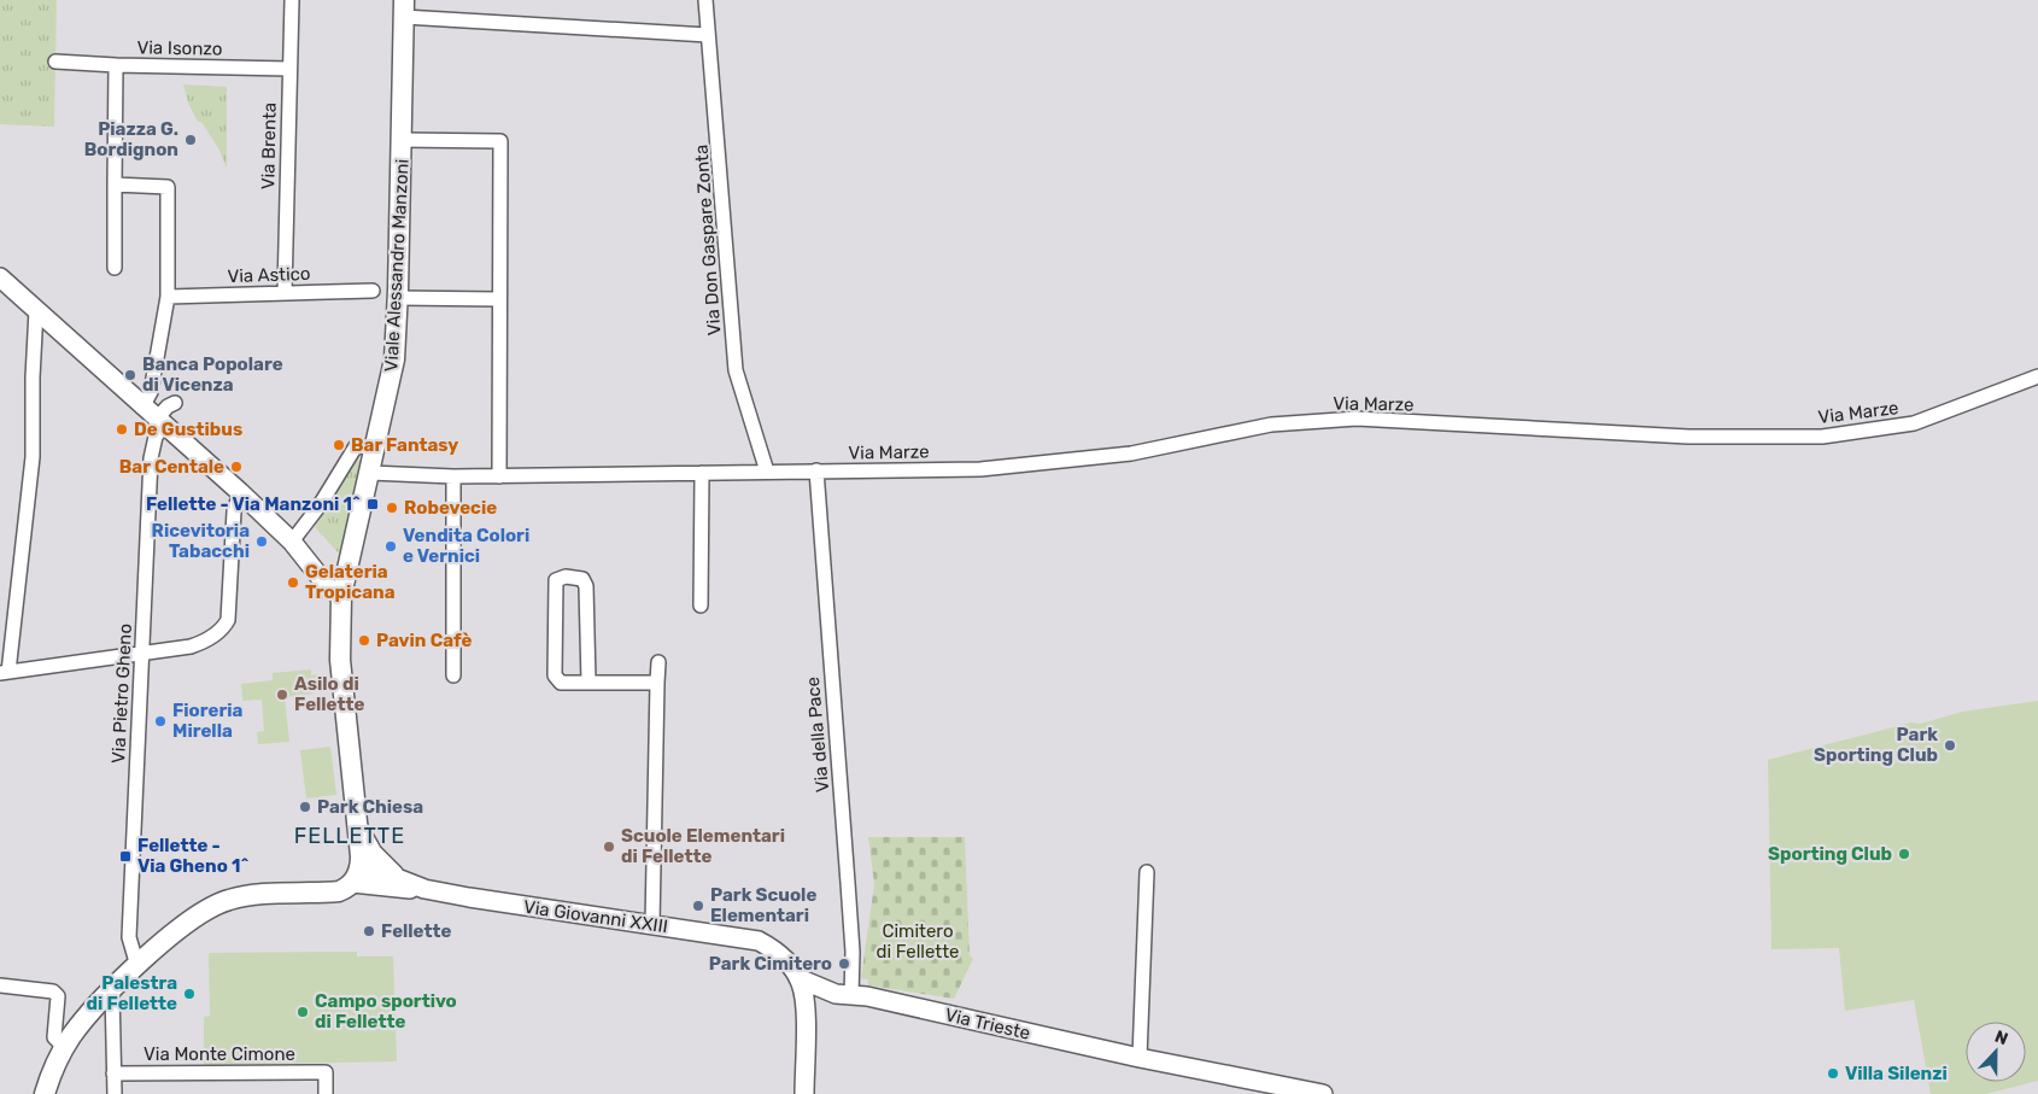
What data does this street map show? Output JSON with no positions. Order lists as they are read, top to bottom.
{
  "streets": {
    "main road": ["Viale Alessandro Manzoni", "Via Giovanni XXIII"],
    "street": [
      "Via Isonzo",
      "Via Brenta",
      "Via Don Gaspare Zonta",
      "Via Astico",
      "Via Marze",
      "Via Pietro Gheno",
      "Via della Pace",
      "Via Trieste",
      "Via Monte Cimone"
    ]
  },
  "crossings": [
    ["Via Isonzo", "Via Brenta"],
    ["Via Brenta", "Via Astico"],
    ["Via Don Gaspare Zonta", "Via Marze"],
    ["Viale Alessandro Manzoni", "Via Marze"],
    ["Viale Alessandro Manzoni", "Via Giovanni XXIII"],
    ["Via Marze", "Via della Pace"],
    ["Via della Pace", "Via Trieste"],
    ["Via Giovanni XXIII", "Via Trieste"]
  ],
  "districts": ["FELLETTE"],
  "parks": ["Cimitero di Fellette"],
  "places": {
    "other": [
      "Piazza G. Bordignon",
      "Banca Popolare di Vicenza",
      "De Gustibus",
      "Bar Fantasy",
      "Bar Centale",
      "Robevecie",
      "Ricevitoria Tabacchi",
      "Vendita Colori e Vernici",
      "Gelateria Tropicana",
      "Pavin Cafè",
      "Asilo di Fellette",
      "Fioreria Mirella",
      "Park Sporting Club",
      "Park Chiesa",
      "Scuole Elementari di Fellette",
      "Sporting Club",
      "Park Scuole Elementari",
      "Fellette",
      "Park Cimitero",
      "Palestra di Fellette",
      "Campo sportivo di Fellette",
      "Villa Silenzi"
    ],
    "transit": ["Fellette - Via Manzoni 1^", "Fellette - Via Gheno 1^"]
  },
  "north": "top"
}
